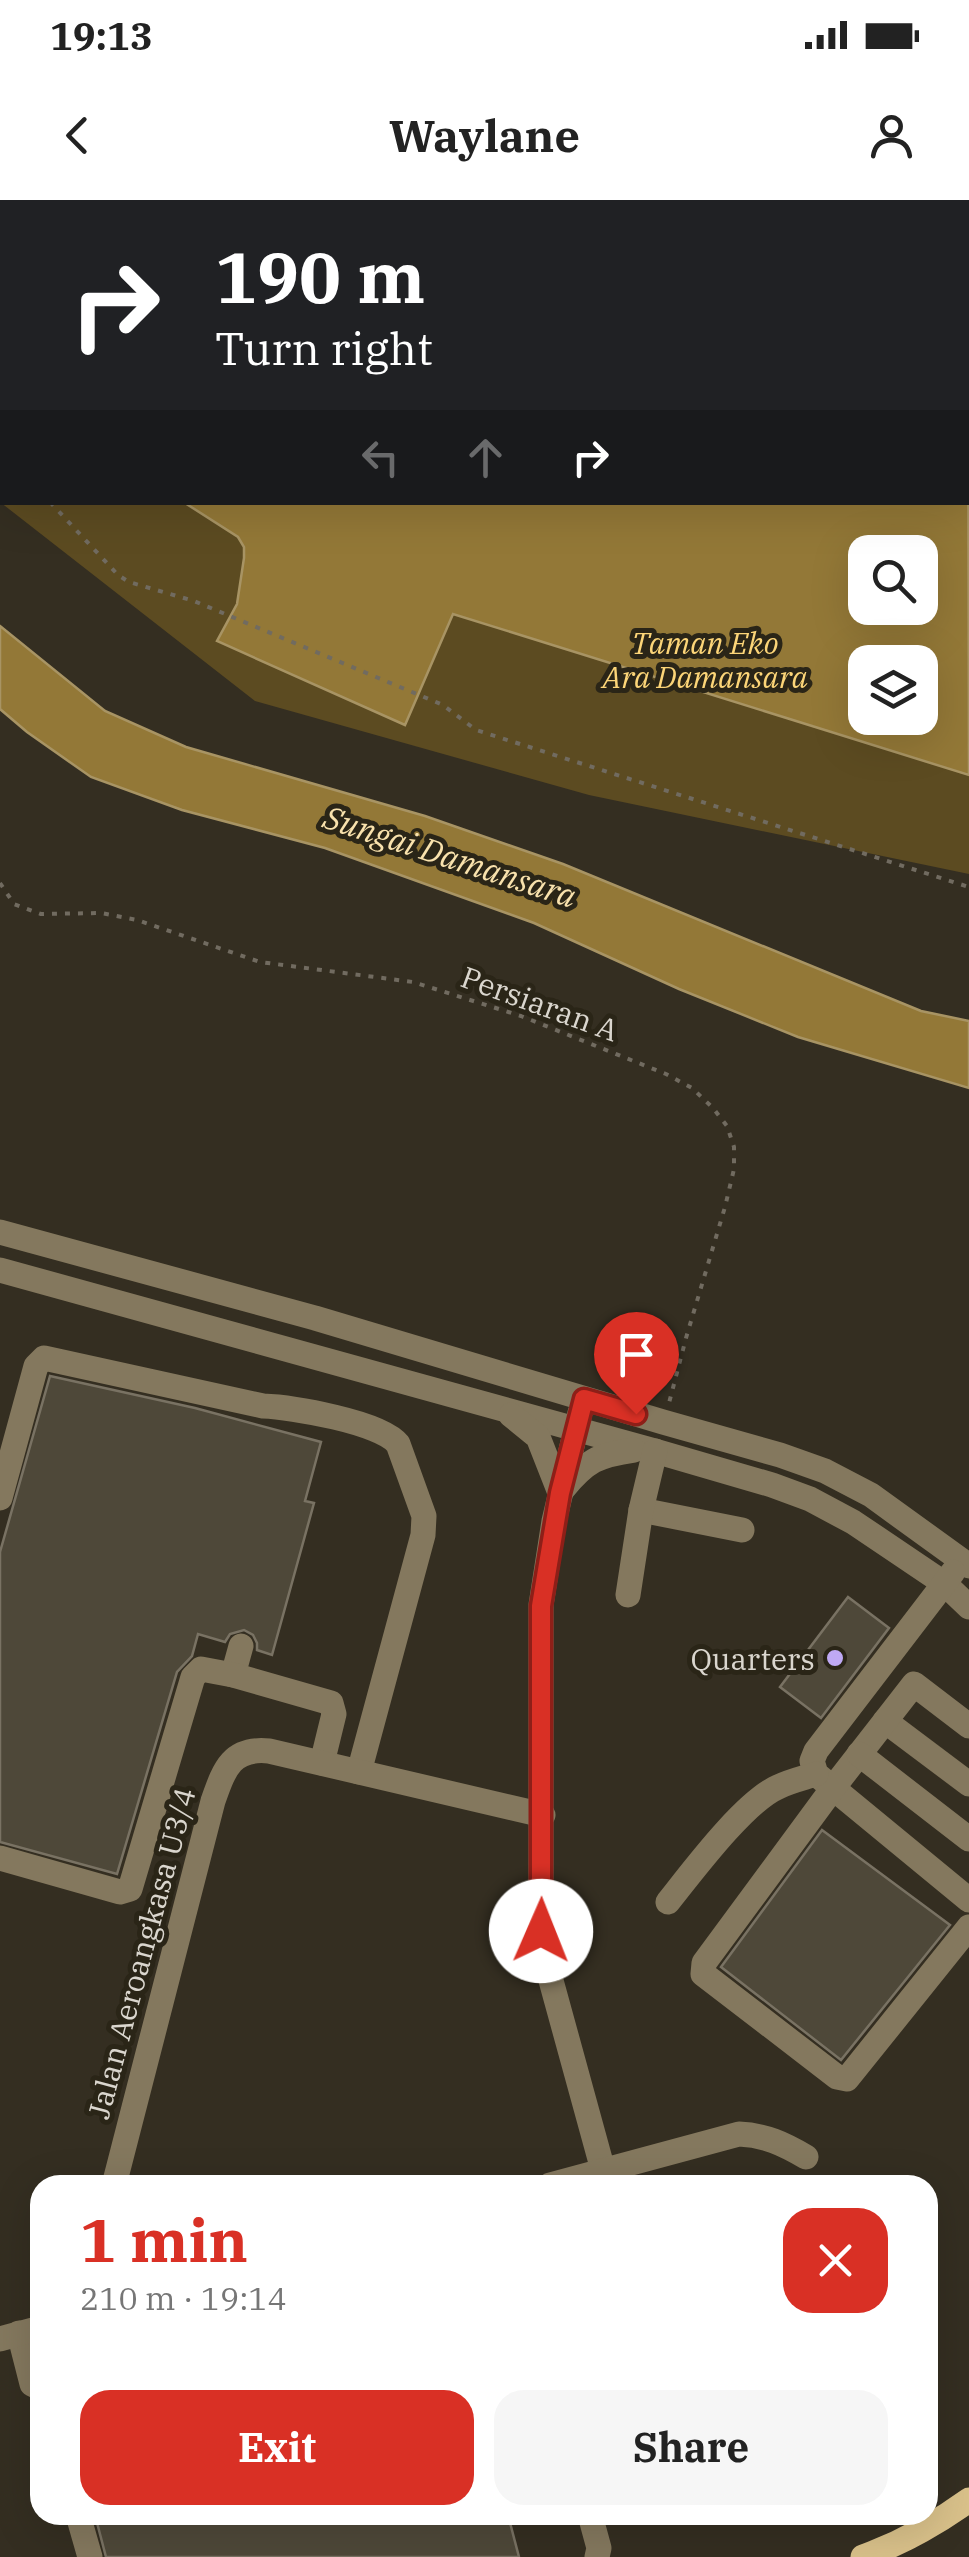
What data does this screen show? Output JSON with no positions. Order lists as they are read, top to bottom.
{
  "streets": {
    "street": ["Jalan Aeroangkasa U3/4"],
    "path": ["Persiaran A"]
  },
  "water": ["Sungai Damansara"],
  "parks": ["Taman Eko Ara Damansara"],
  "places": ["Quarters"],
  "page": {
    "status": "19:13",
    "header": "Waylane",
    "turn": ["190 m", "Turn right"],
    "heading": ["1 min", "210 m · 19:14"],
    "buttons": ["Exit", "Share"]
  }
}
